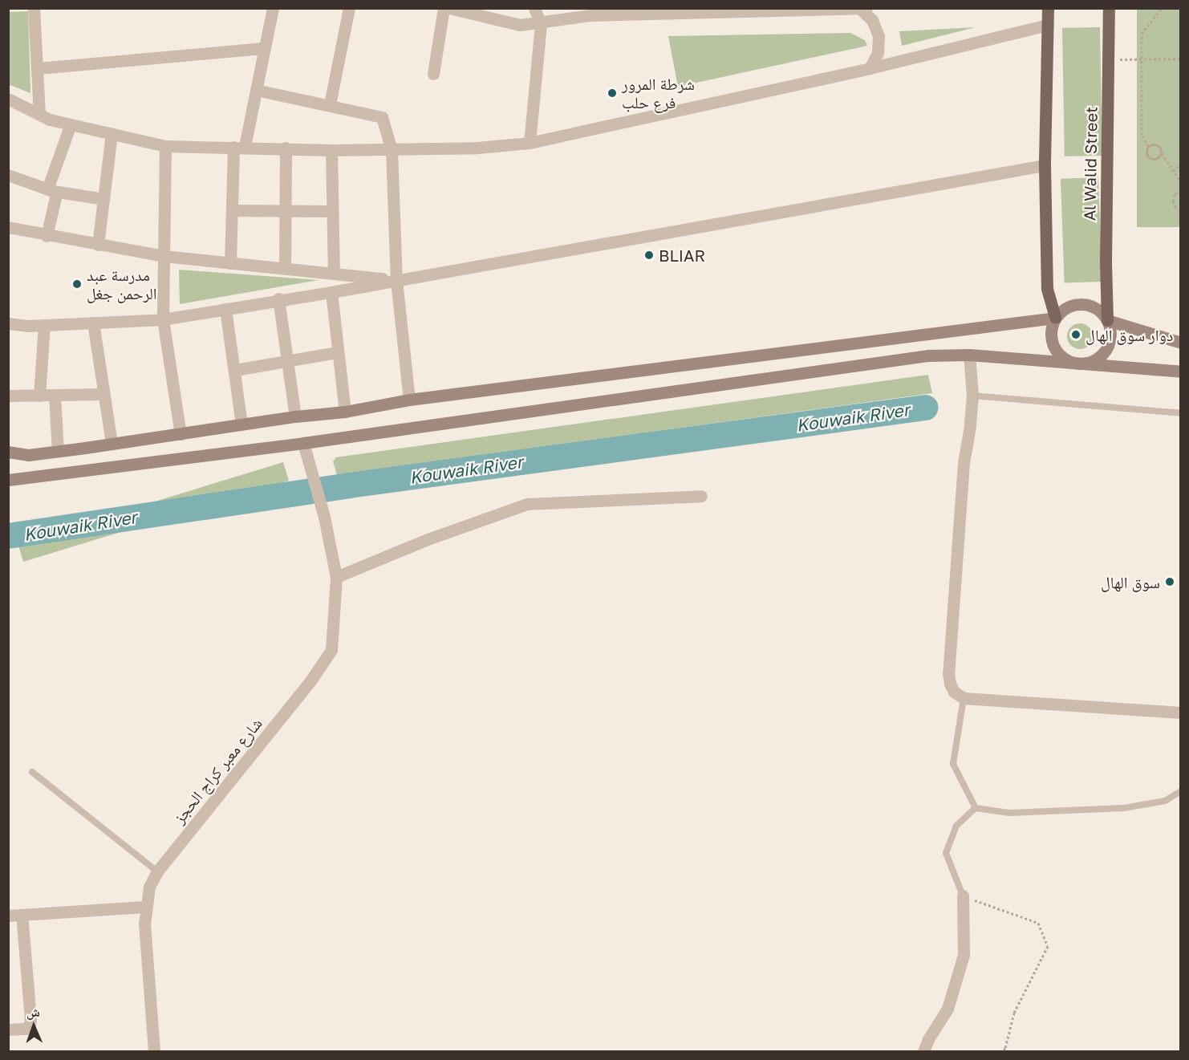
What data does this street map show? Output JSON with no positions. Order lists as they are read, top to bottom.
{
  "streets": {
    "main road": ["Al Walid Street"],
    "street": ["شارع معبر كراج الحجز"]
  },
  "water": ["Kouwaik River"],
  "places": [
    "شرطة المرور فرع حلب",
    "BLIAR",
    "مدرسة عبد الرحمن جغل",
    "دوار سوق الهال",
    "سوق الهال"
  ],
  "north": "top"
}
